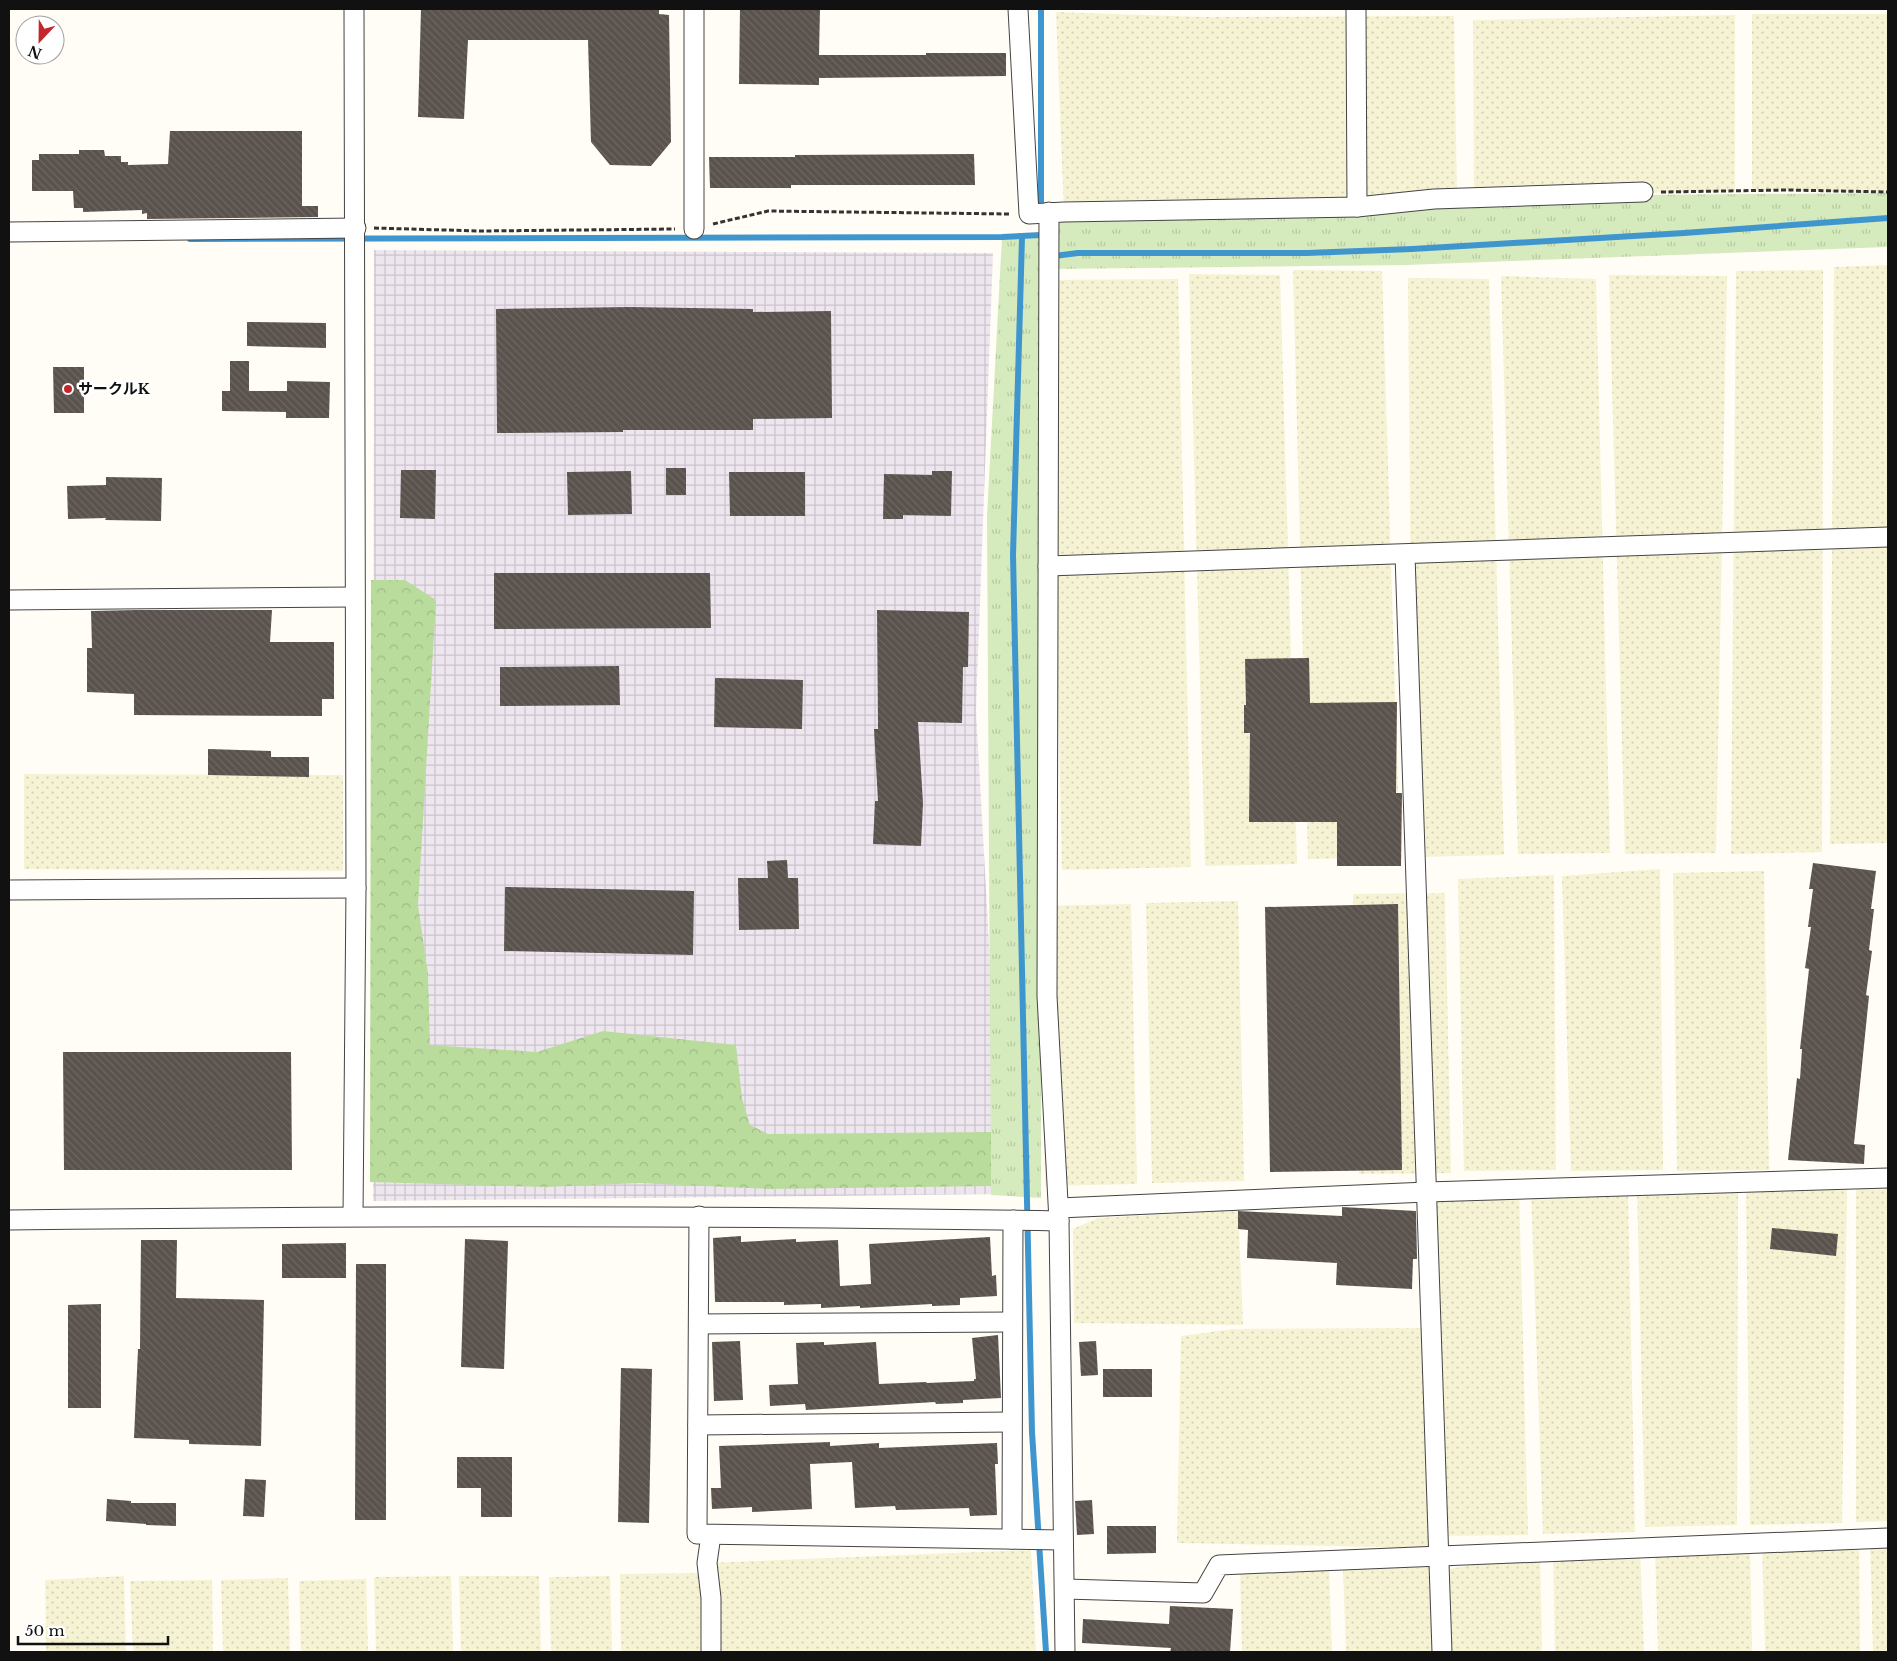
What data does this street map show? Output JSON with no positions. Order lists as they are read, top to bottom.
{
  "places": ["サークルK"],
  "scale_bar": "50 m",
  "north": "bottom"
}
